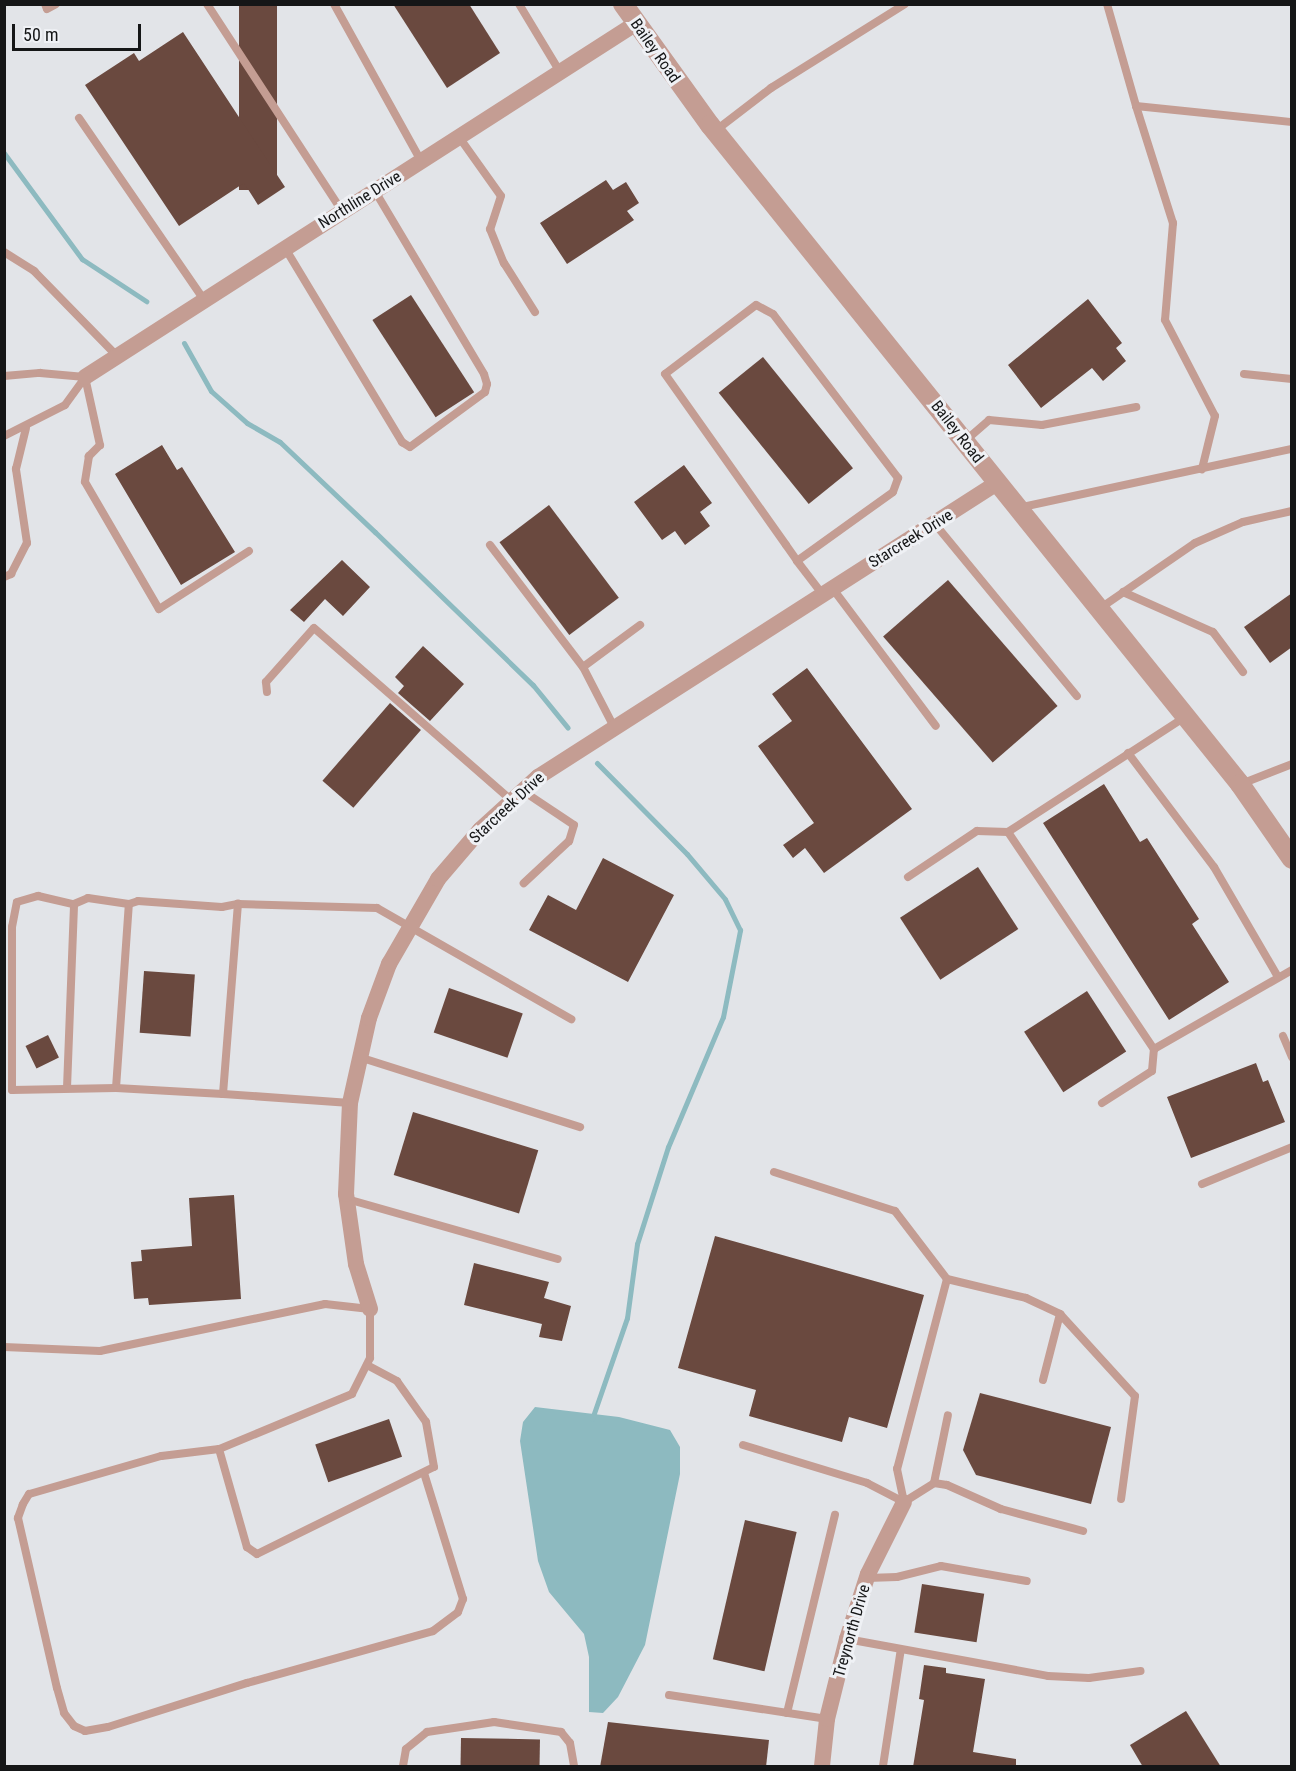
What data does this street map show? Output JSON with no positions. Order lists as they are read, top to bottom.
{
  "streets": {
    "street": [
      "Bailey Road",
      "Northline Drive",
      "Starcreek Drive",
      "Treynorth Drive"
    ]
  },
  "crossings": [
    ["Bailey Road", "Northline Drive"],
    ["Bailey Road", "Starcreek Drive"]
  ],
  "scale_bar": "50 m"
}
